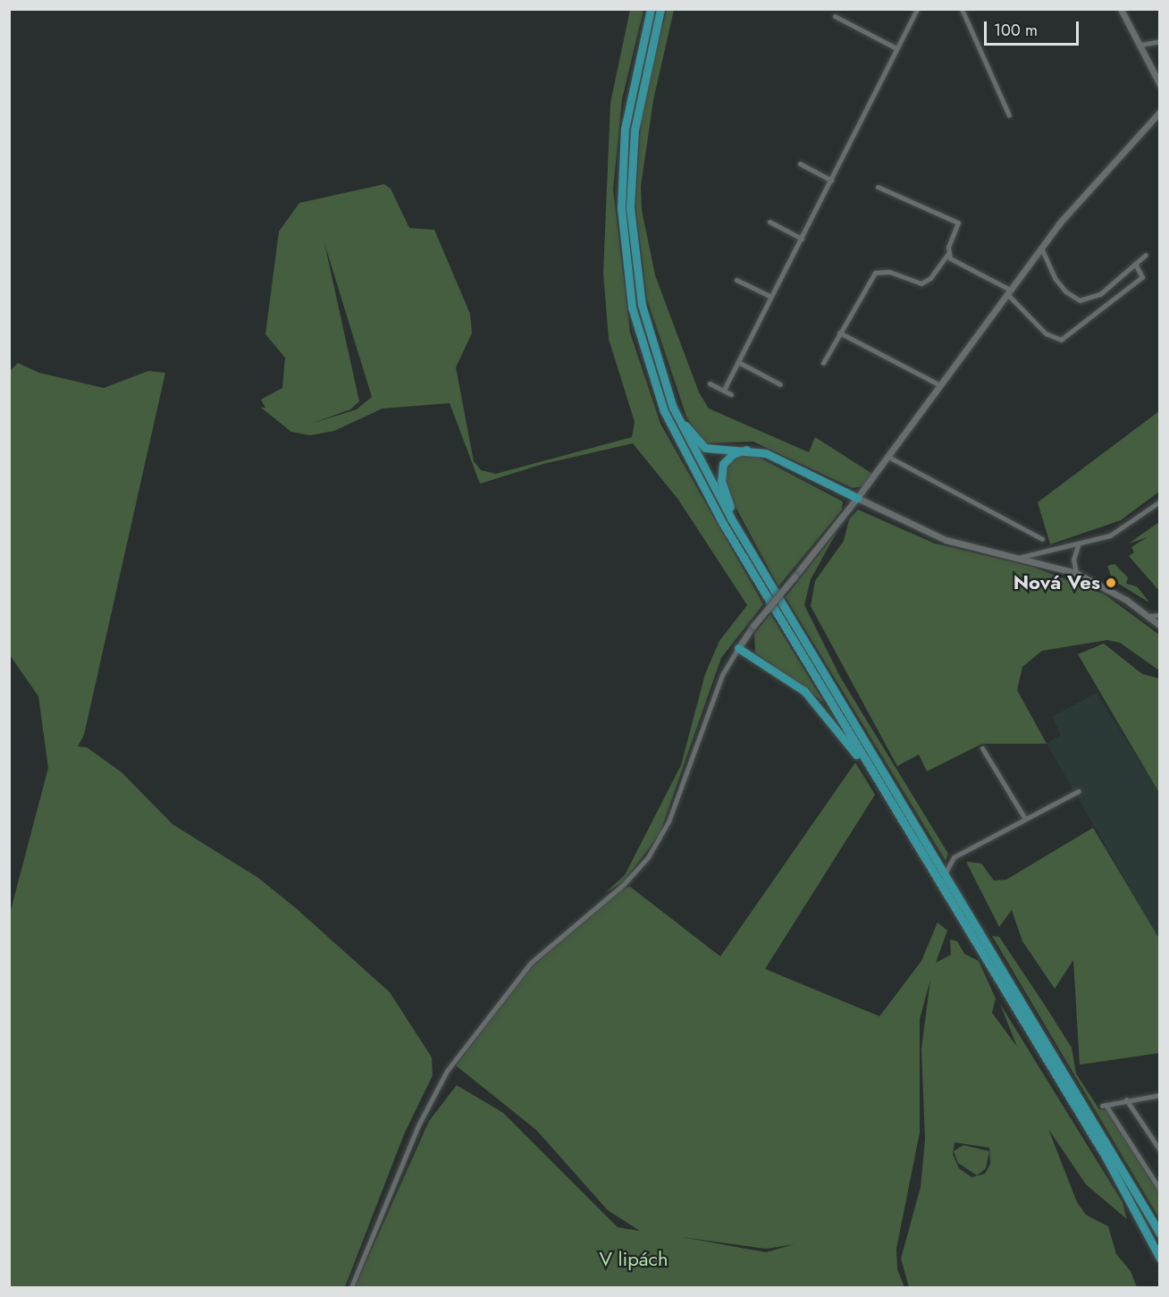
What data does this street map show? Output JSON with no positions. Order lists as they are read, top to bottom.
{
  "parks": ["V lipách"],
  "places": ["Nová Ves"],
  "scale_bar": "100 m"
}
